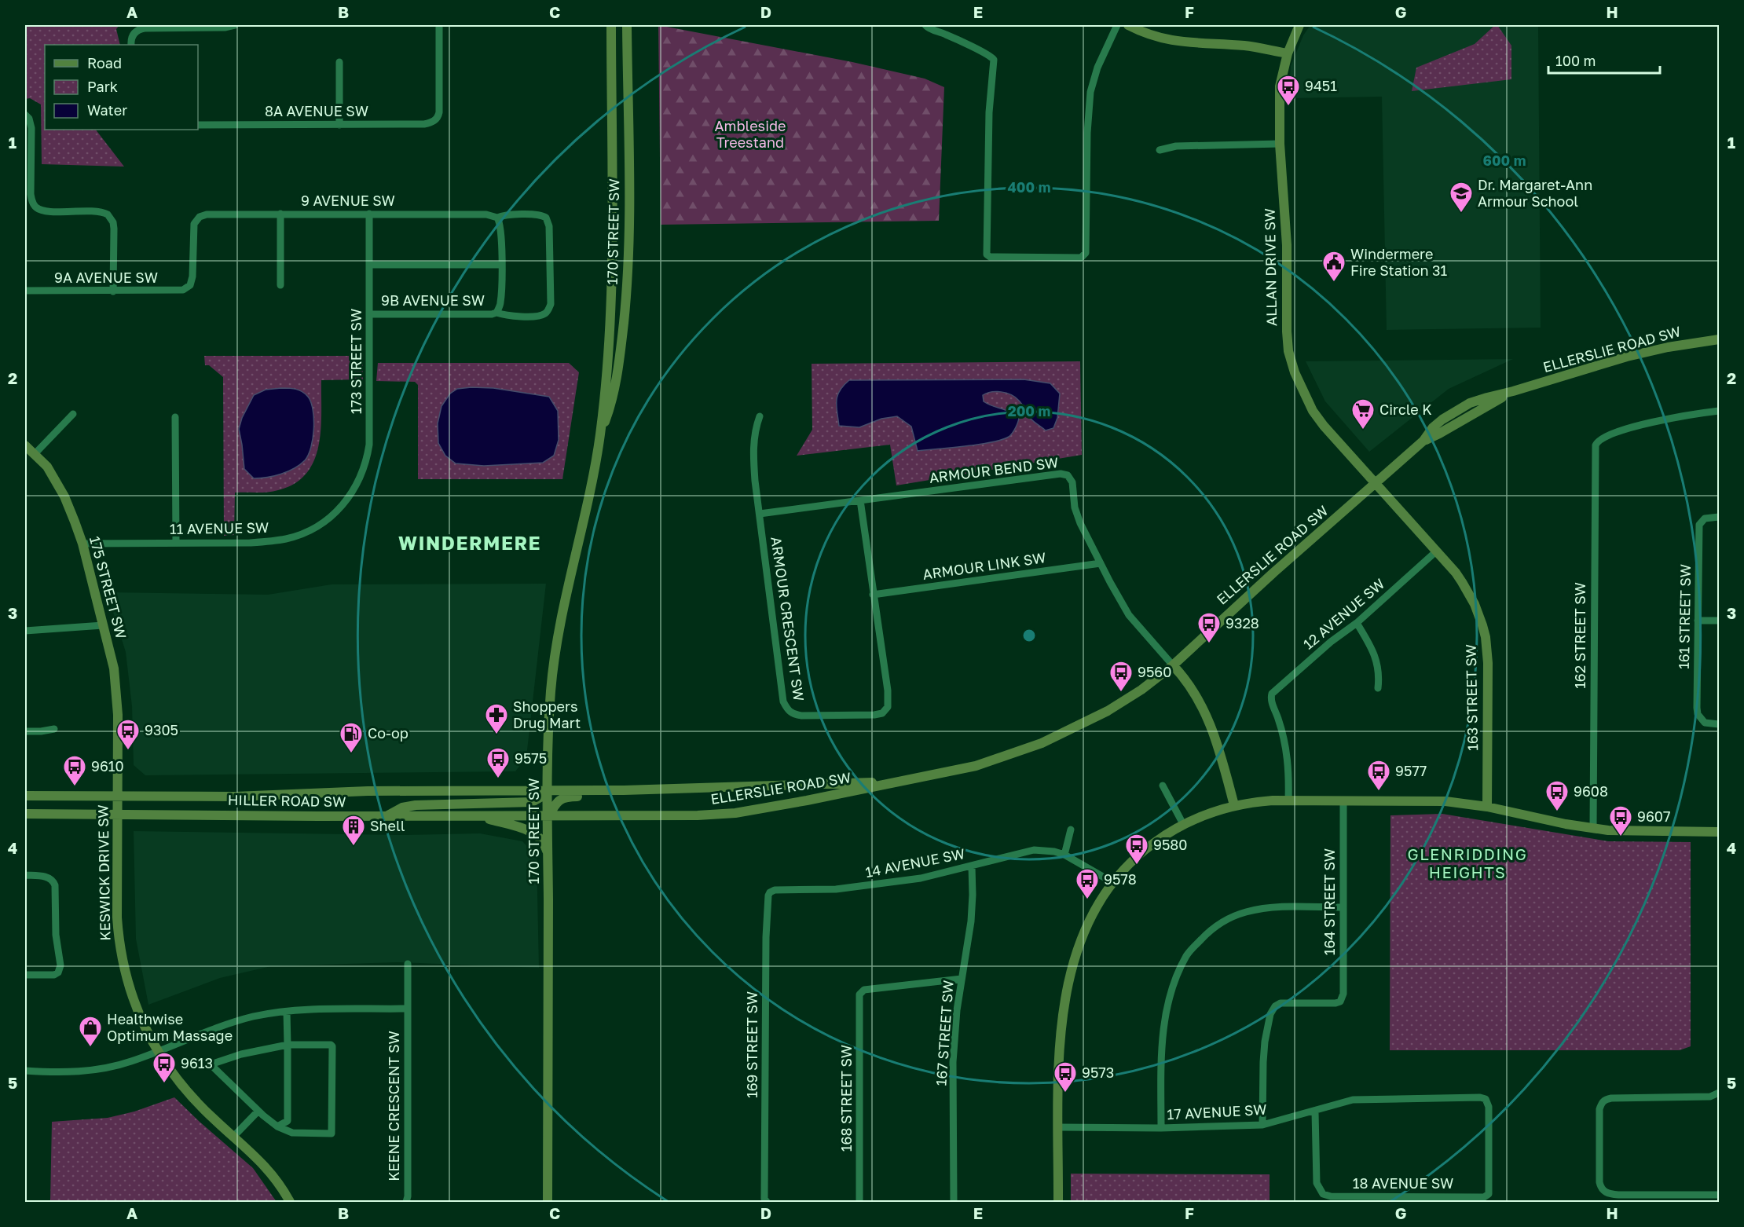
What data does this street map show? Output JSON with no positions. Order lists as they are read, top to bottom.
{
  "streets": {
    "main road": [
      "170 STREET SW",
      "ALLAN DRIVE SW",
      "ELLERSLIE ROAD SW",
      "175 STREET SW",
      "163 STREET SW",
      "HILLER ROAD SW",
      "KESWICK DRIVE SW"
    ],
    "street": [
      "8A AVENUE SW",
      "9 AVENUE SW",
      "9A AVENUE SW",
      "9B AVENUE SW",
      "173 STREET SW",
      "ARMOUR BEND SW",
      "11 AVENUE SW",
      "ARMOUR LINK SW",
      "12 AVENUE SW",
      "161 STREET SW",
      "ARMOUR CRESCENT SW",
      "162 STREET SW",
      "14 AVENUE SW",
      "164 STREET SW",
      "167 STREET SW",
      "169 STREET SW",
      "168 STREET SW",
      "KEENE CRESCENT SW",
      "17 AVENUE SW",
      "18 AVENUE SW"
    ]
  },
  "crossings": [
    ["9 AVENUE SW", "9A AVENUE SW"],
    ["9 AVENUE SW", "9B AVENUE SW"],
    ["9 AVENUE SW", "173 STREET SW"],
    ["170 STREET SW", "ELLERSLIE ROAD SW"],
    ["170 STREET SW", "HILLER ROAD SW"],
    ["ALLAN DRIVE SW", "ELLERSLIE ROAD SW"],
    ["ALLAN DRIVE SW", "163 STREET SW"],
    ["9B AVENUE SW", "173 STREET SW"],
    ["ELLERSLIE ROAD SW", "ARMOUR BEND SW"],
    ["ELLERSLIE ROAD SW", "163 STREET SW"],
    ["ELLERSLIE ROAD SW", "HILLER ROAD SW"],
    ["173 STREET SW", "11 AVENUE SW"],
    ["ARMOUR BEND SW", "ARMOUR LINK SW"],
    ["ARMOUR BEND SW", "ARMOUR CRESCENT SW"],
    ["11 AVENUE SW", "175 STREET SW"],
    ["ARMOUR LINK SW", "ARMOUR CRESCENT SW"],
    ["175 STREET SW", "HILLER ROAD SW"],
    ["175 STREET SW", "KESWICK DRIVE SW"],
    ["12 AVENUE SW", "163 STREET SW"],
    ["HILLER ROAD SW", "KESWICK DRIVE SW"],
    ["14 AVENUE SW", "167 STREET SW"],
    ["14 AVENUE SW", "169 STREET SW"],
    ["164 STREET SW", "17 AVENUE SW"],
    ["167 STREET SW", "168 STREET SW"],
    ["17 AVENUE SW", "18 AVENUE SW"]
  ],
  "districts": ["WINDERMERE", "GLENRIDDING HEIGHTS"],
  "parks": ["Ambleside Treestand"],
  "places": {
    "bus stop": [
      "9451",
      "9328",
      "9560",
      "9305",
      "9575",
      "9610",
      "9577",
      "9608",
      "9607",
      "9580",
      "9578",
      "9613",
      "9573"
    ],
    "school or university": ["Dr. Margaret-Ann Armour School"],
    "public building": ["Windermere Fire Station 31"],
    "supermarket": ["Circle K"],
    "pharmacy": ["Shoppers Drug Mart"],
    "fuel station": ["Co-op"],
    "building": ["Shell"],
    "shop": ["Healthwise Optimum Massage"]
  },
  "legend": ["Road", "Park", "Water"],
  "scale_bar": "100 m",
  "grid": {
    "columns": [
      "A",
      "B",
      "C",
      "D",
      "E",
      "F",
      "G",
      "H"
    ],
    "rows": [
      "1",
      "2",
      "3",
      "4",
      "5"
    ]
  },
  "rings": ["600 m", "400 m", "200 m"]
}
